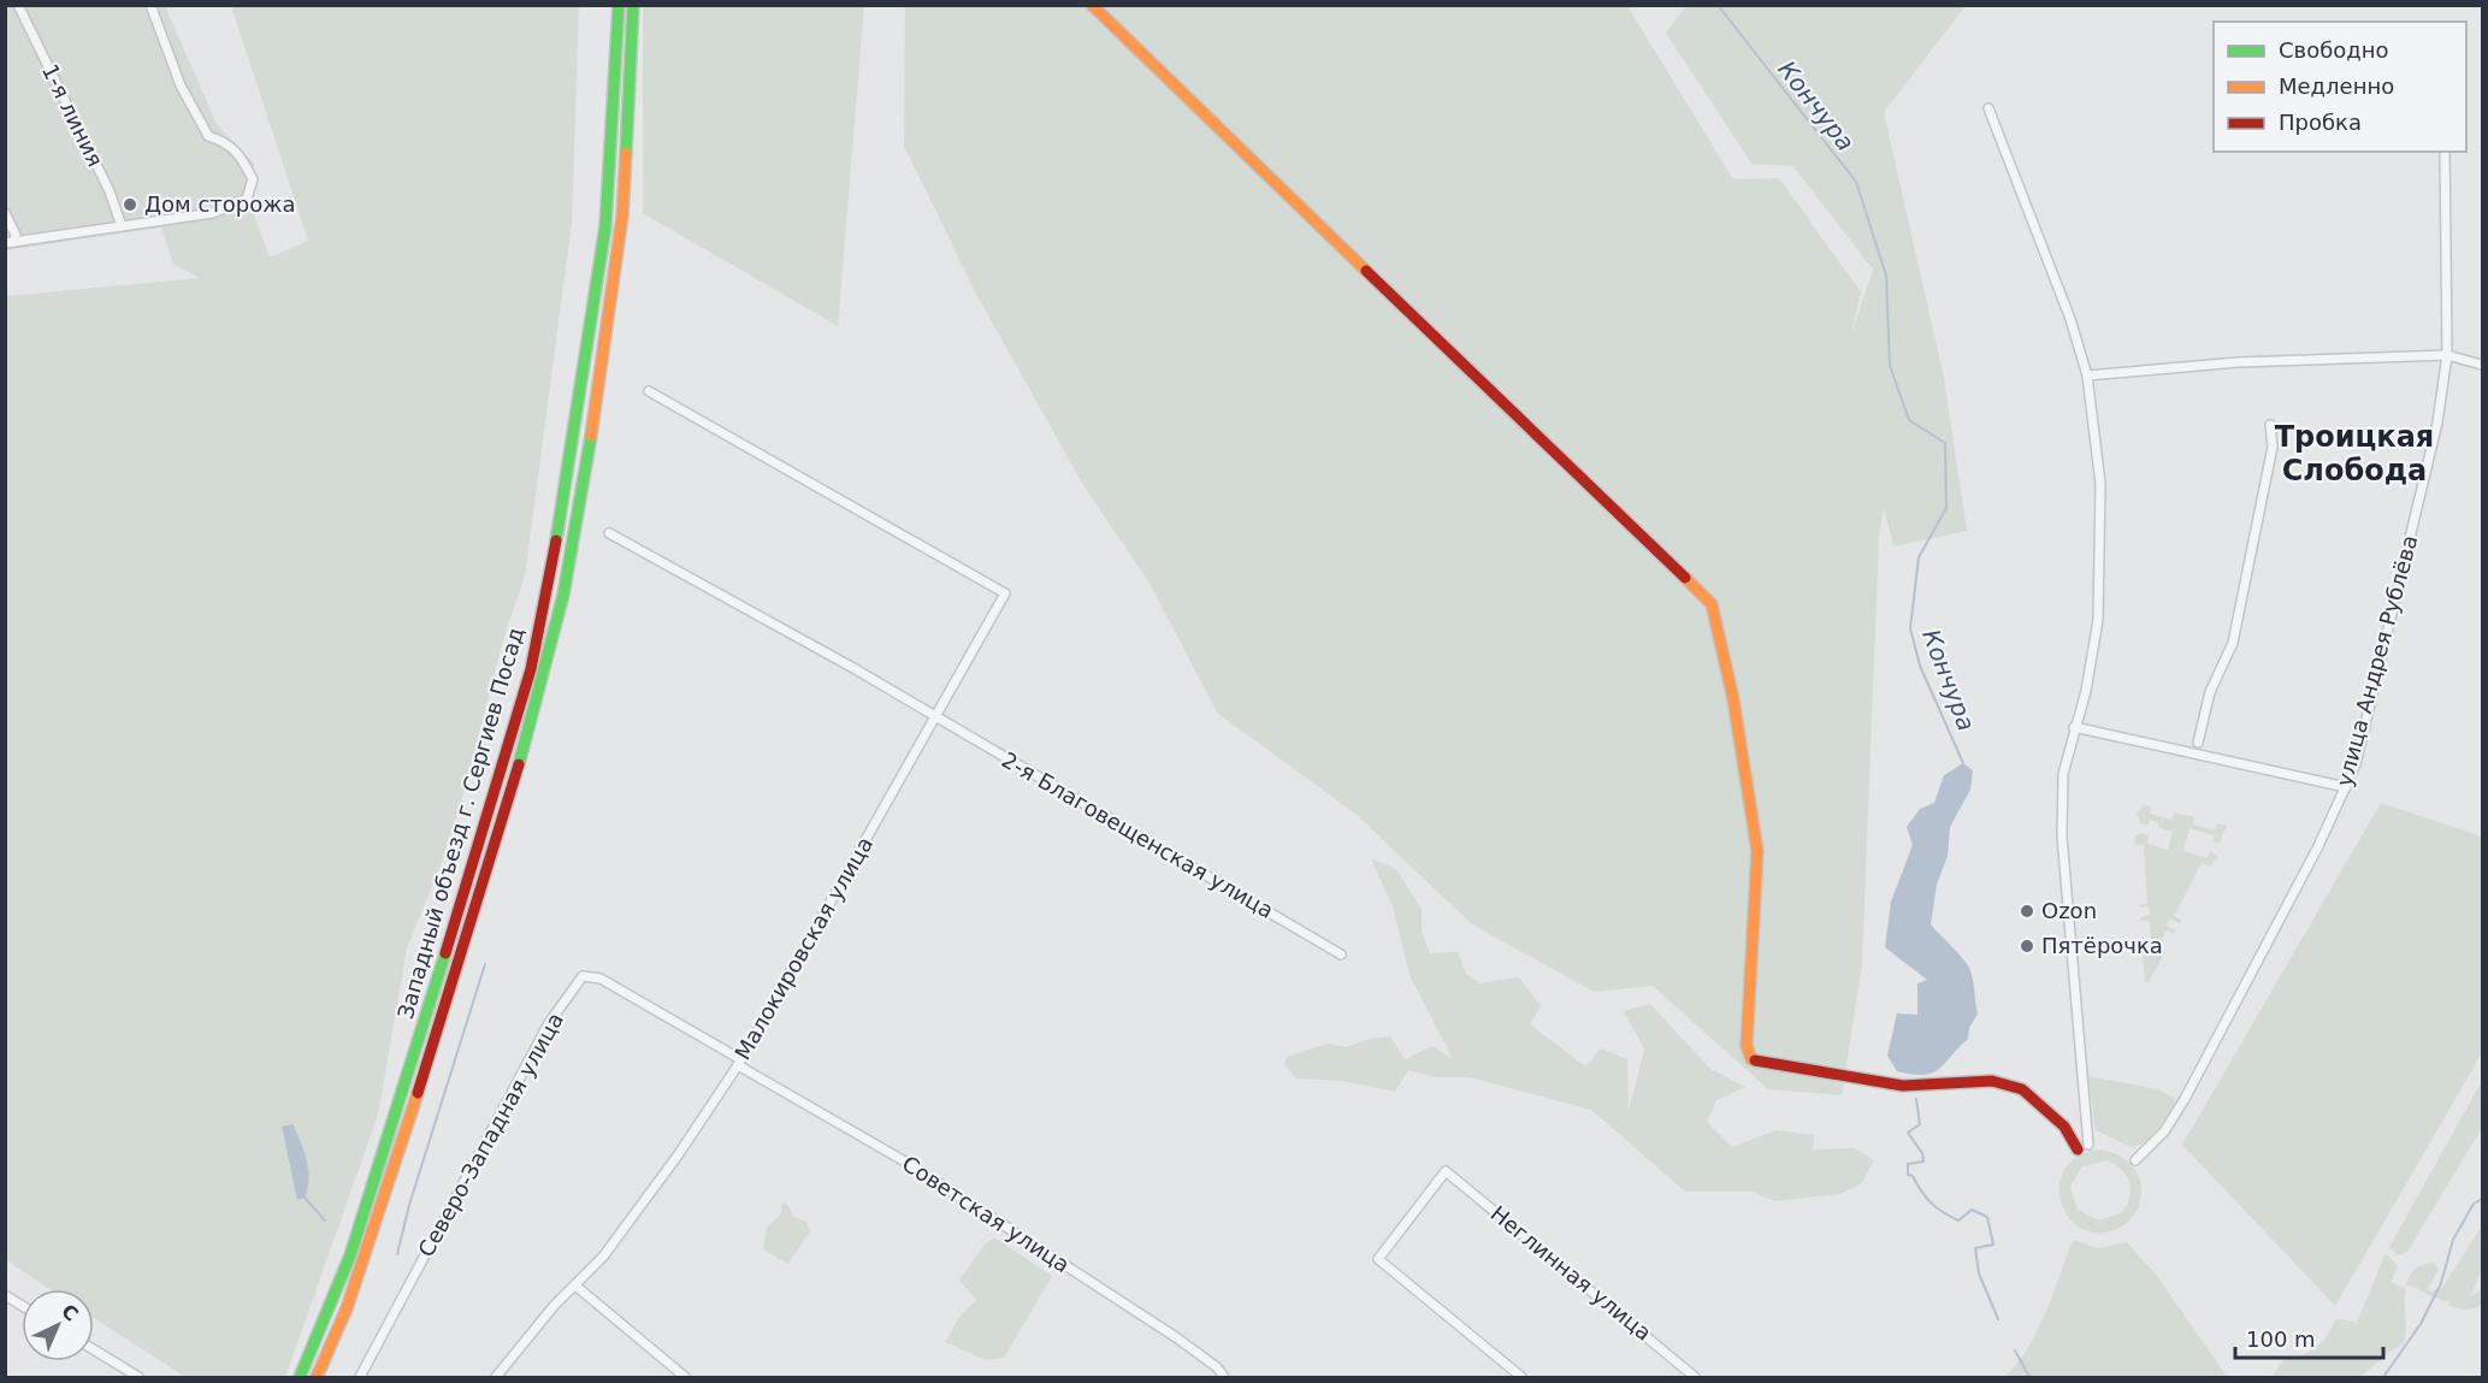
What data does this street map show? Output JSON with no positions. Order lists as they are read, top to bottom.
{
  "streets": {
    "main road": ["Западный объезд г. Сергиев Посад"],
    "street": [
      "1-я линия",
      "улица Андрея Рублёва",
      "2-я Благовещенская улица",
      "Малокировская улица",
      "Северо-Западная улица",
      "Советская улица",
      "Неглинная улица"
    ]
  },
  "crossings": [
    ["2-я Благовещенская улица", "Малокировская улица"],
    ["Малокировская улица", "Северо-Западная улица"],
    ["Малокировская улица", "Советская улица"],
    ["Северо-Западная улица", "Советская улица"]
  ],
  "districts": ["Троицкая Слобода"],
  "water": ["Кончура"],
  "places": ["Дом сторожа", "Ozon", "Пятёрочка"],
  "legend": ["Свободно", "Медленно", "Пробка"],
  "scale_bar": "100 m",
  "north": "top right"
}
